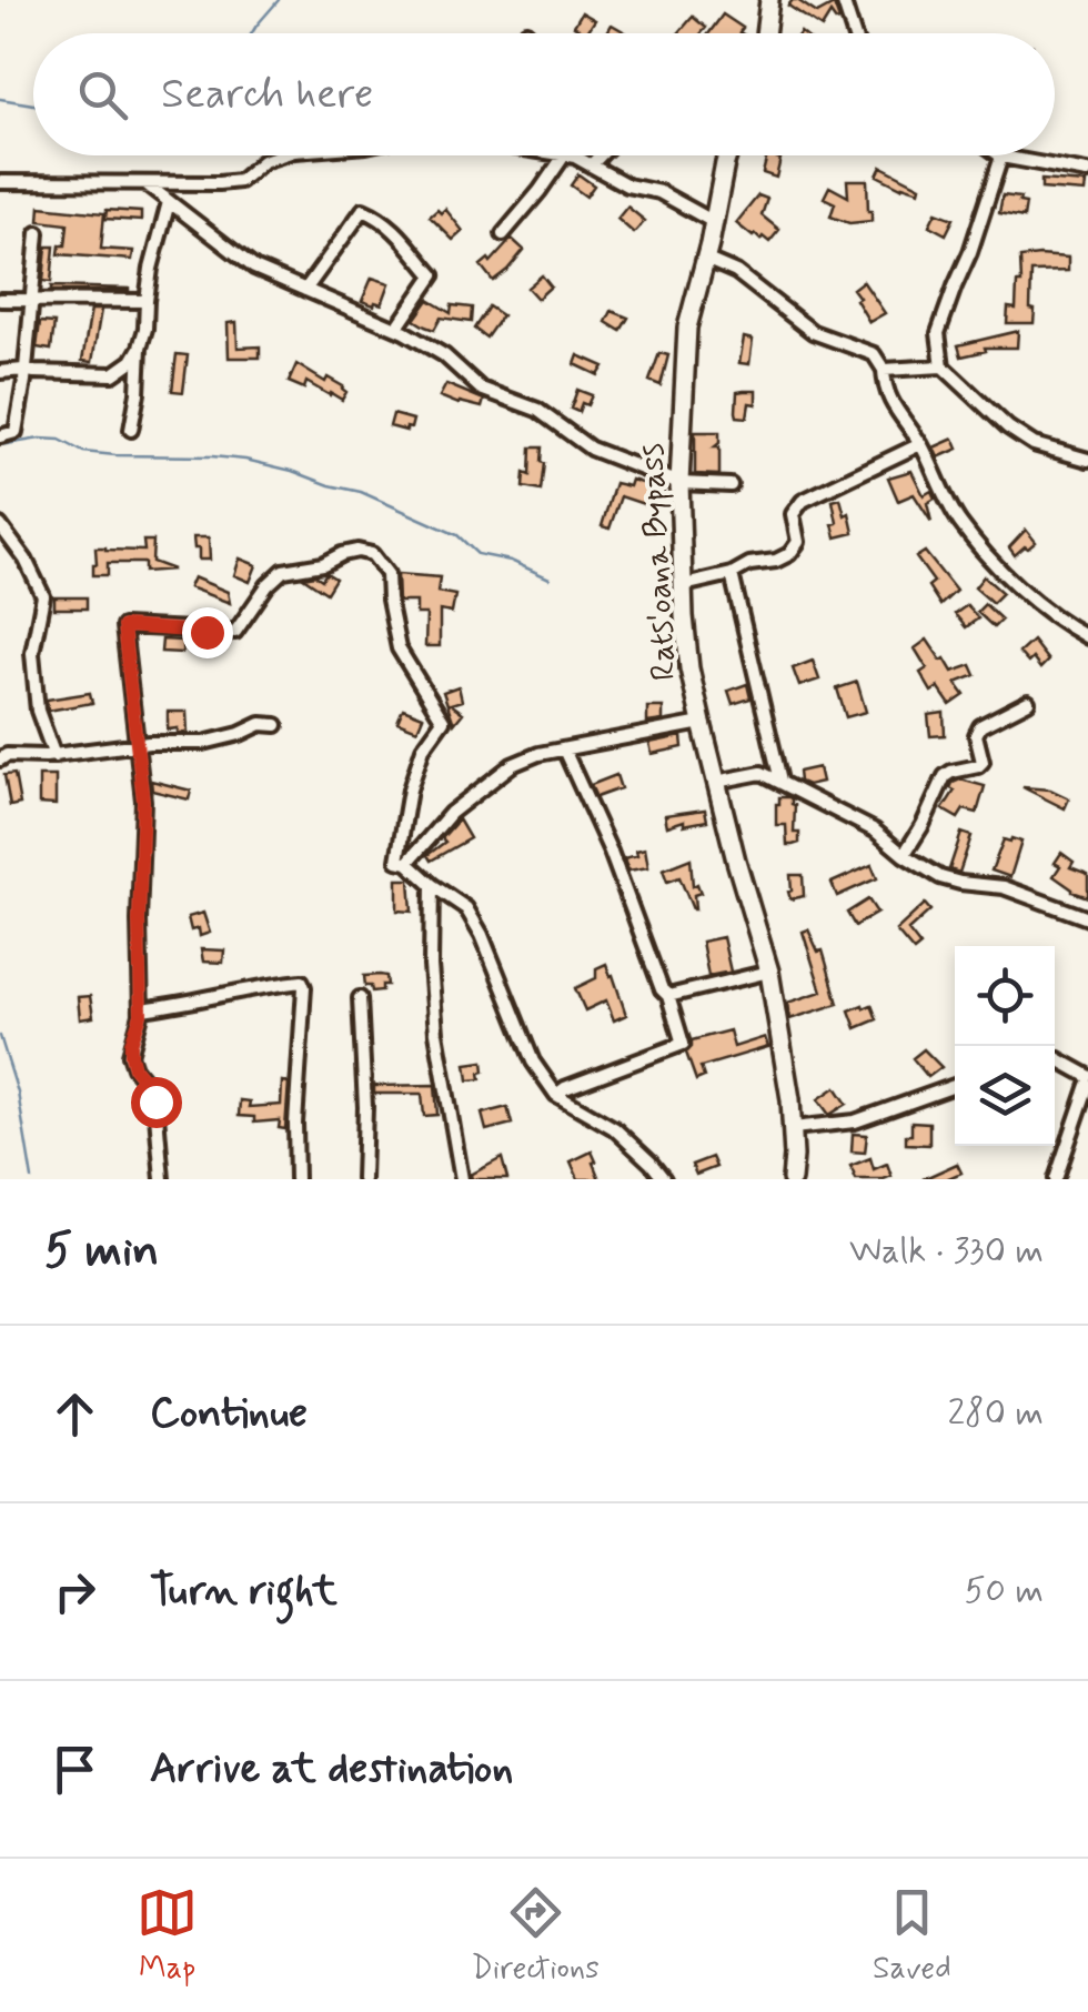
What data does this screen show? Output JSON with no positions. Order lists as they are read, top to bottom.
{
  "streets": {
    "street": ["Rats'oana Bypass"]
  },
  "page": {
    "search": "Search here",
    "heading": ["5 min", "Walk · 330 m"],
    "list": [
      ["Continue", "280 m"],
      ["Turn right", "50 m"],
      "Arrive at destination"
    ],
    "nav": ["Map", "Directions", "Saved"]
  }
}
